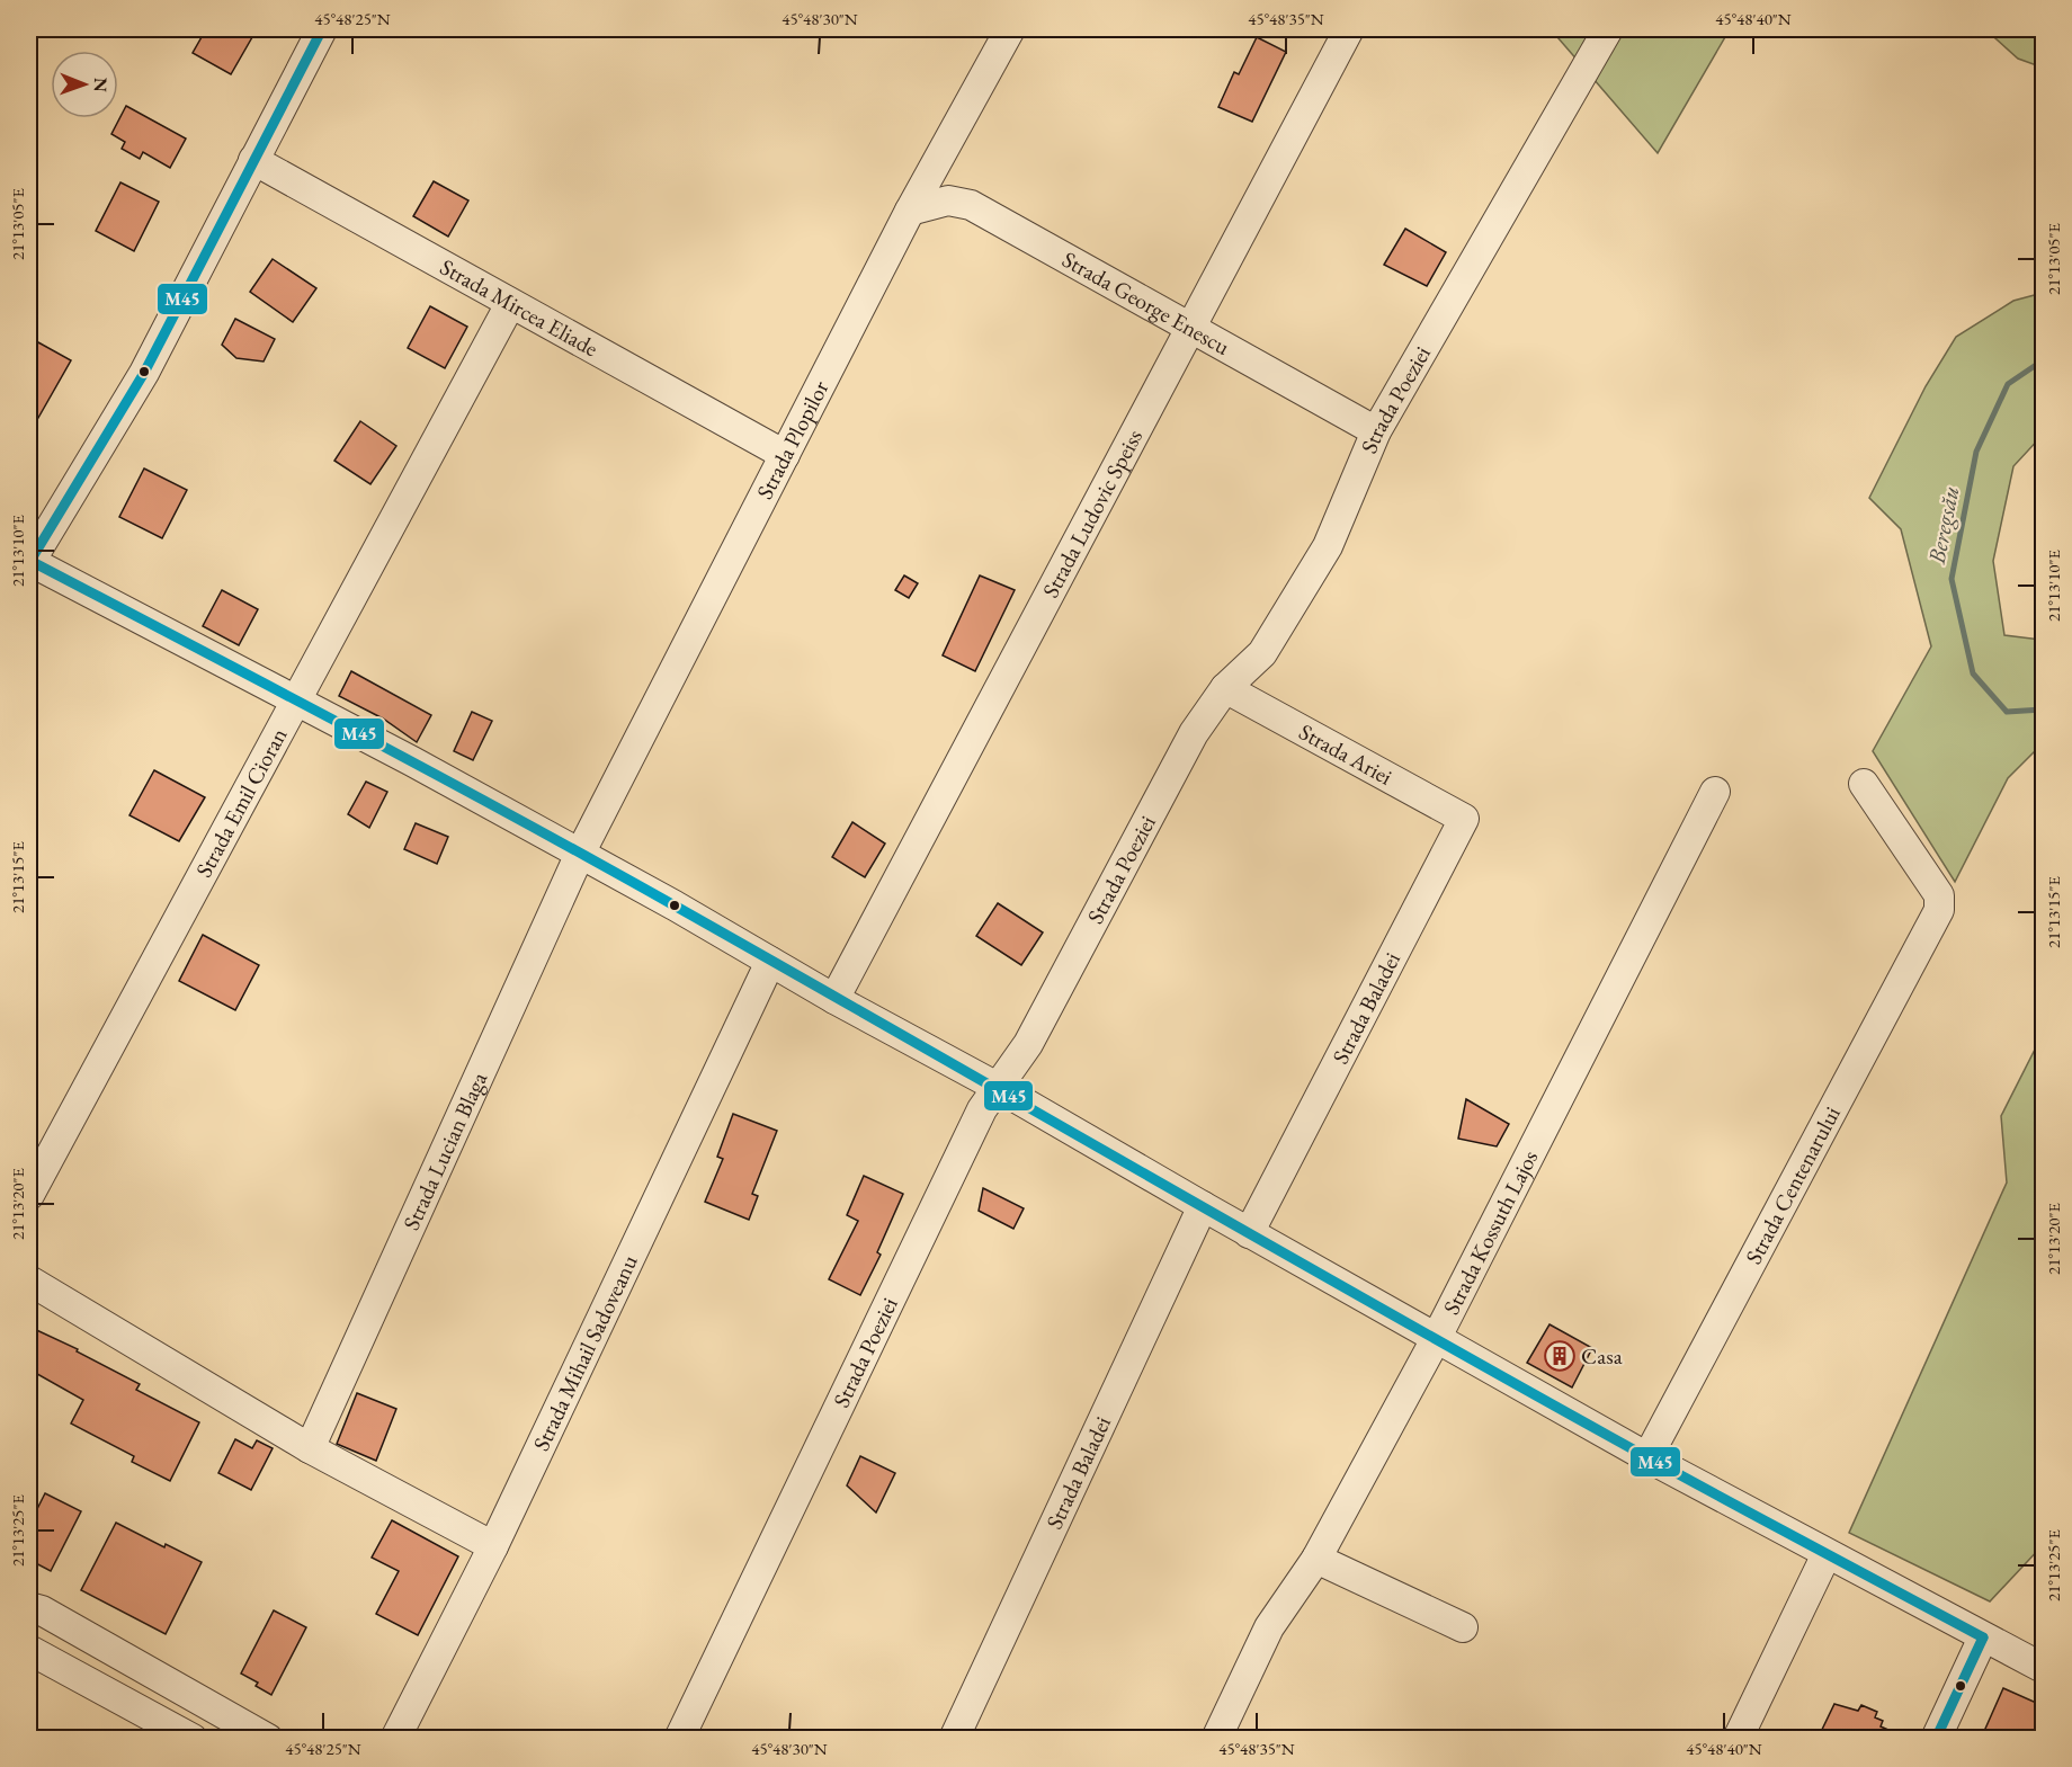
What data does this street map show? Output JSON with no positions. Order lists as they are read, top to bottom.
{
  "streets": {
    "street": [
      "Strada George Enescu",
      "Strada Mircea Eliade",
      "Strada Poeziei",
      "Strada Plopilor",
      "Strada Ludovic Speiss",
      "Strada Ariei",
      "Strada Emil Cioran",
      "Strada Baladei",
      "Strada Lucian Blaga",
      "Strada Centenarului",
      "Strada Kossuth Lajos",
      "Strada Mihail Sadoveanu"
    ]
  },
  "crossings": [
    ["Strada George Enescu", "Strada Poeziei"],
    ["Strada George Enescu", "Strada Plopilor"],
    ["Strada George Enescu", "Strada Ludovic Speiss"],
    ["Strada Mircea Eliade", "Strada Plopilor"],
    ["Strada Mircea Eliade", "Strada Emil Cioran"],
    ["Strada Poeziei", "Strada Ariei"],
    ["Strada Plopilor", "Strada Lucian Blaga"],
    ["Strada Ariei", "Strada Baladei"]
  ],
  "water": ["Beregsău"],
  "places": {
    "building": ["Casa"]
  },
  "lines": ["transit line M45"],
  "north": "right",
  "coordinates": [
    "45°48'25\"N",
    "45°48'30\"N",
    "45°48'35\"N",
    "45°48'40\"N",
    "21°13'05\"E",
    "21°13'10\"E",
    "21°13'15\"E",
    "21°13'20\"E",
    "21°13'25\"E"
  ]
}
